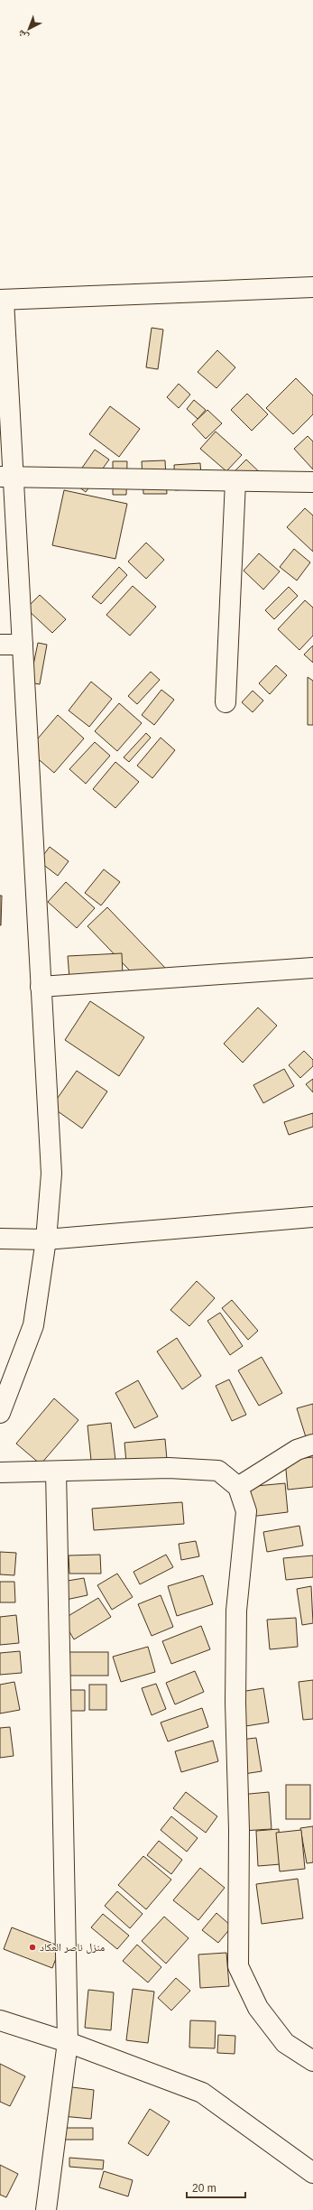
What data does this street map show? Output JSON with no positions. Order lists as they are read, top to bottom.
{
  "places": ["منزل ناصر العكاد"],
  "scale_bar": "20 m",
  "north": "bottom left"
}
